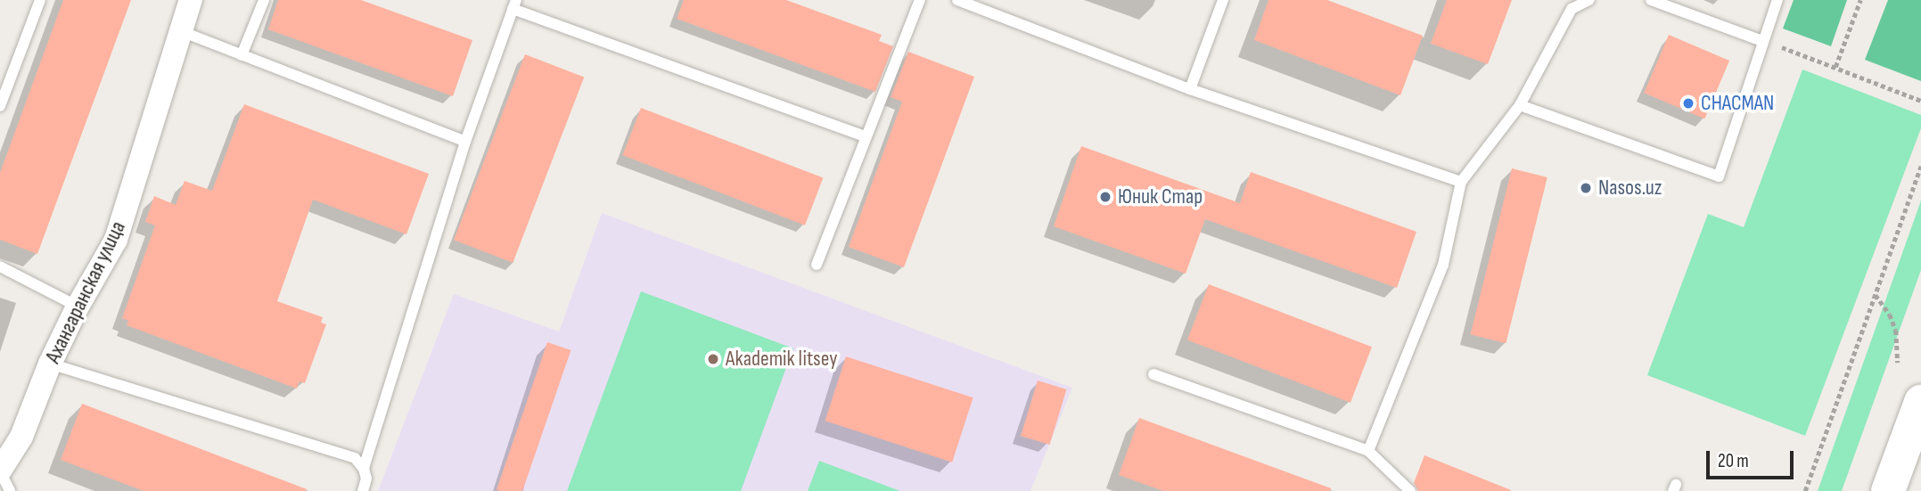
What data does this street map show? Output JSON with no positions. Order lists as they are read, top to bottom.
{
  "streets": {
    "street": ["Ахангаранская улица"]
  },
  "places": [
    "CHACMAN",
    "Nasos.uz",
    "Юник Стар",
    "Akademik litsey"
  ],
  "scale_bar": "20 m"
}
